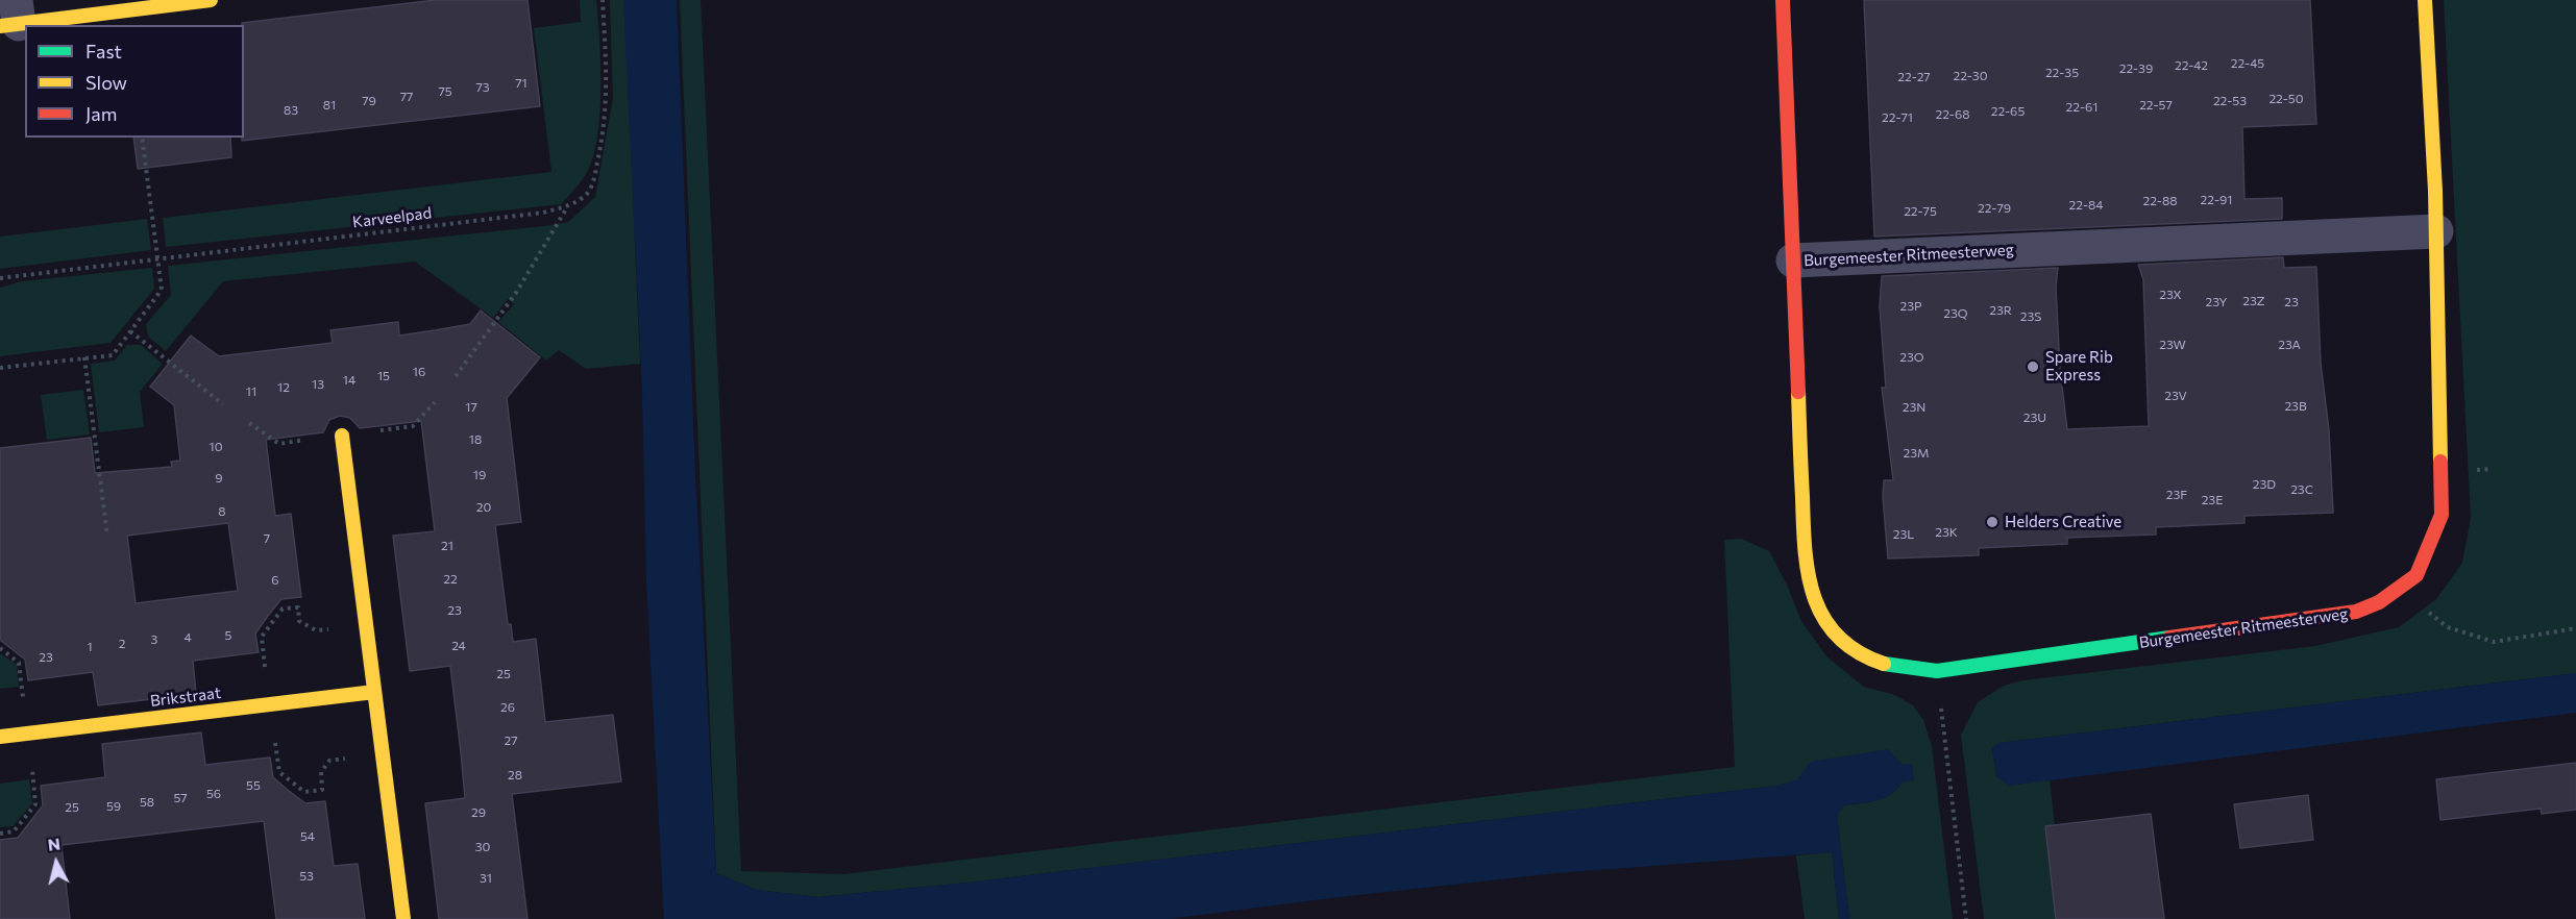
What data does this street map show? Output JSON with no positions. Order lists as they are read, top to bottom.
{
  "streets": {
    "street": ["Burgemeester Ritmeesterweg", "Brikstraat"],
    "path": ["Karveelpad"]
  },
  "places": ["Spare Rib Express", "Helders Creative"],
  "house_numbers": [
    "22-45",
    "22-42",
    "22-39",
    "22-35",
    "22-30",
    "22-27",
    "71",
    "73",
    "75",
    "77",
    "22-50",
    "79",
    "22-53",
    "81",
    "22-57",
    "22-61",
    "83",
    "22-65",
    "22-68",
    "22-71",
    "22-91",
    "22-88",
    "22-84",
    "22-79",
    "22-75",
    "23X",
    "23Z",
    "23Y",
    "23",
    "23P",
    "23R",
    "23Q",
    "23S",
    "23W",
    "23A",
    "23O",
    "16",
    "15",
    "14",
    "13",
    "12",
    "11",
    "23V",
    "23B",
    "17",
    "23N",
    "23U",
    "18",
    "10",
    "23M",
    "19",
    "9",
    "23D",
    "23C",
    "23F",
    "23E",
    "20",
    "8",
    "23K",
    "23L",
    "7",
    "21",
    "22",
    "6",
    "23",
    "5",
    "4",
    "3",
    "2",
    "24",
    "1",
    "23",
    "25",
    "26",
    "27",
    "28",
    "55",
    "56",
    "57",
    "58",
    "59",
    "25",
    "29",
    "54",
    "30",
    "53",
    "31"
  ],
  "legend": ["Fast", "Slow", "Jam"],
  "north": "top"
}
